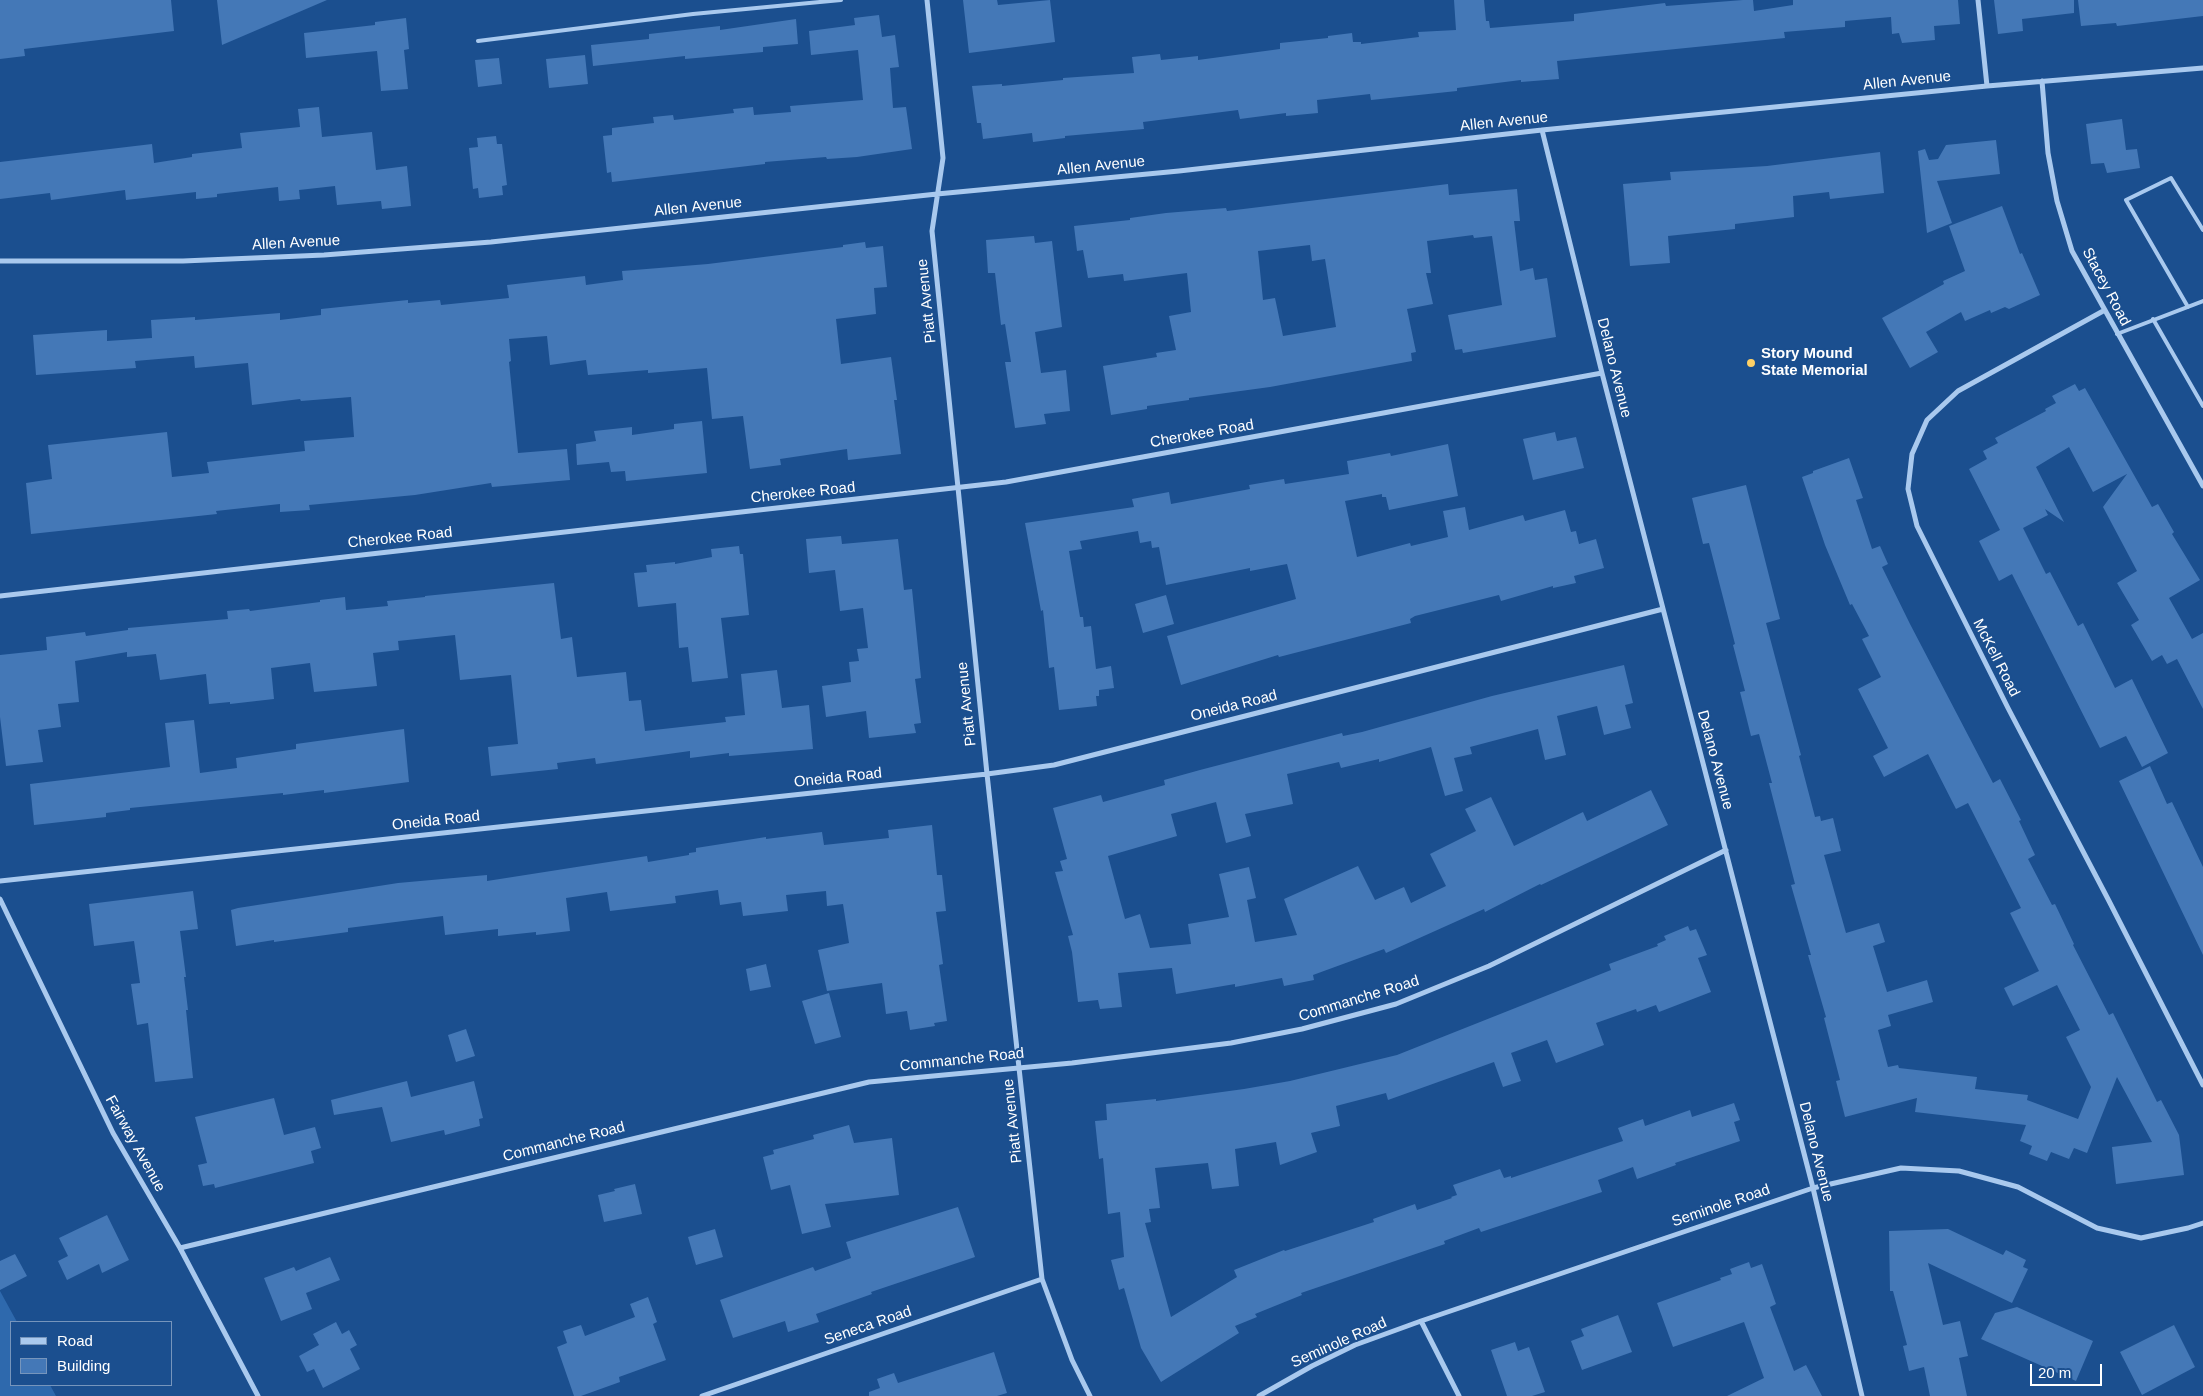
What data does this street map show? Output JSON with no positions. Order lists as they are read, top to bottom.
{
  "streets": {
    "street": [
      "Allen Avenue",
      "Stacey Road",
      "Piatt Avenue",
      "Delano Avenue",
      "Cherokee Road",
      "McKell Road",
      "Oneida Road",
      "Commanche Road",
      "Fairway Avenue",
      "Seminole Road",
      "Seneca Road"
    ]
  },
  "crossings": [
    ["Allen Avenue", "Stacey Road"],
    ["Allen Avenue", "Piatt Avenue"],
    ["Allen Avenue", "Delano Avenue"],
    ["Stacey Road", "McKell Road"],
    ["Piatt Avenue", "Cherokee Road"],
    ["Piatt Avenue", "Oneida Road"],
    ["Piatt Avenue", "Commanche Road"],
    ["Piatt Avenue", "Seneca Road"],
    ["Delano Avenue", "Cherokee Road"],
    ["Delano Avenue", "Oneida Road"],
    ["Delano Avenue", "Commanche Road"],
    ["Delano Avenue", "Seminole Road"],
    ["Commanche Road", "Fairway Avenue"]
  ],
  "places": ["Story Mound State Memorial"],
  "legend": ["Road", "Building"],
  "scale_bar": "20 m"
}
